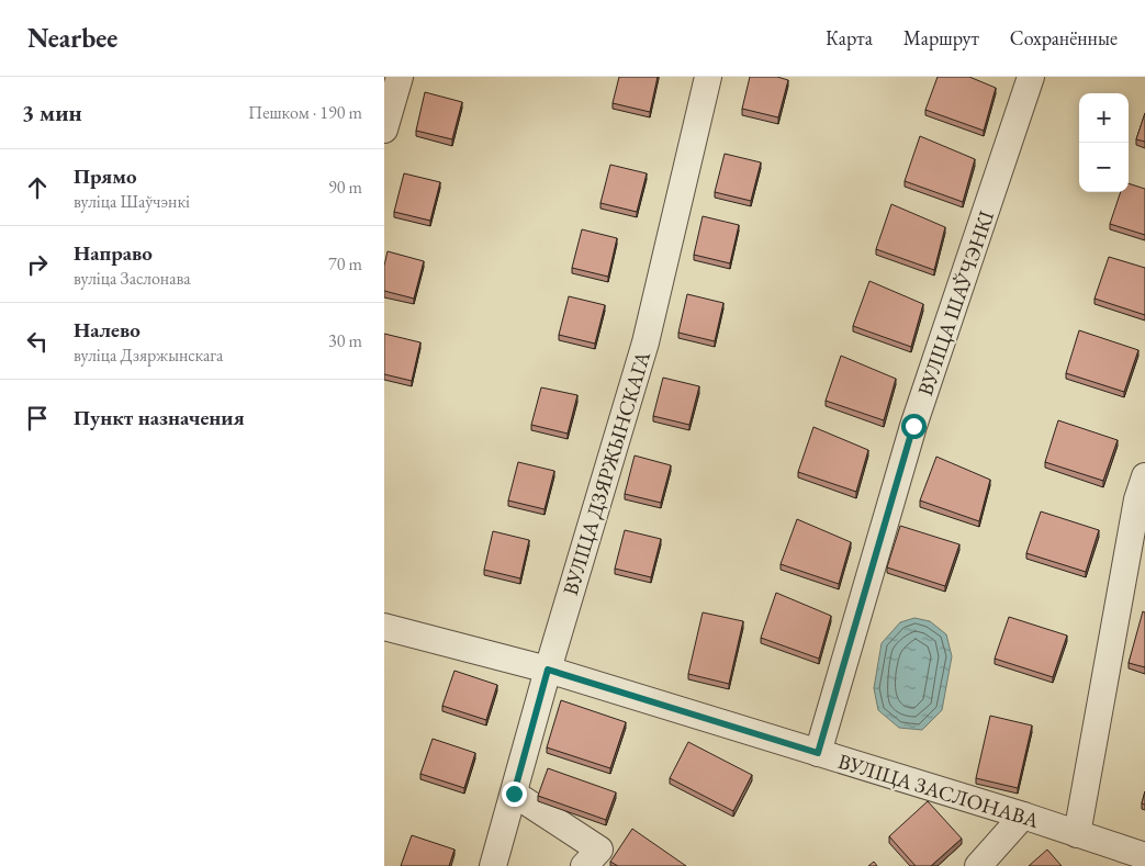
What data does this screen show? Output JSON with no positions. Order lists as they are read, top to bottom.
{
  "streets": {
    "street": ["ВУЛІЦА ШАЎЧЭНКІ", "ВУЛІЦА ДЗЯРЖЫНСКАГА", "ВУЛІЦА ЗАСЛОНАВА"]
  },
  "crossings": [
    ["ВУЛІЦА ШАЎЧЭНКІ", "ВУЛІЦА ЗАСЛОНАВА"],
    ["ВУЛІЦА ДЗЯРЖЫНСКАГА", "ВУЛІЦА ЗАСЛОНАВА"]
  ],
  "page": {
    "header": "Nearbee",
    "nav": ["Карта", "Маршрут", "Сохранённые"],
    "heading": ["3 мин", "Пешком · 190 m"],
    "map_buttons": ["+", "−"],
    "list": [
      ["Прямо", "вуліца Шаўчэнкі", "90 m"],
      ["Направо", "вуліца Заслонава", "70 m"],
      ["Налево", "вуліца Дзяржынскага", "30 m"],
      "Пункт назначения"
    ]
  }
}
